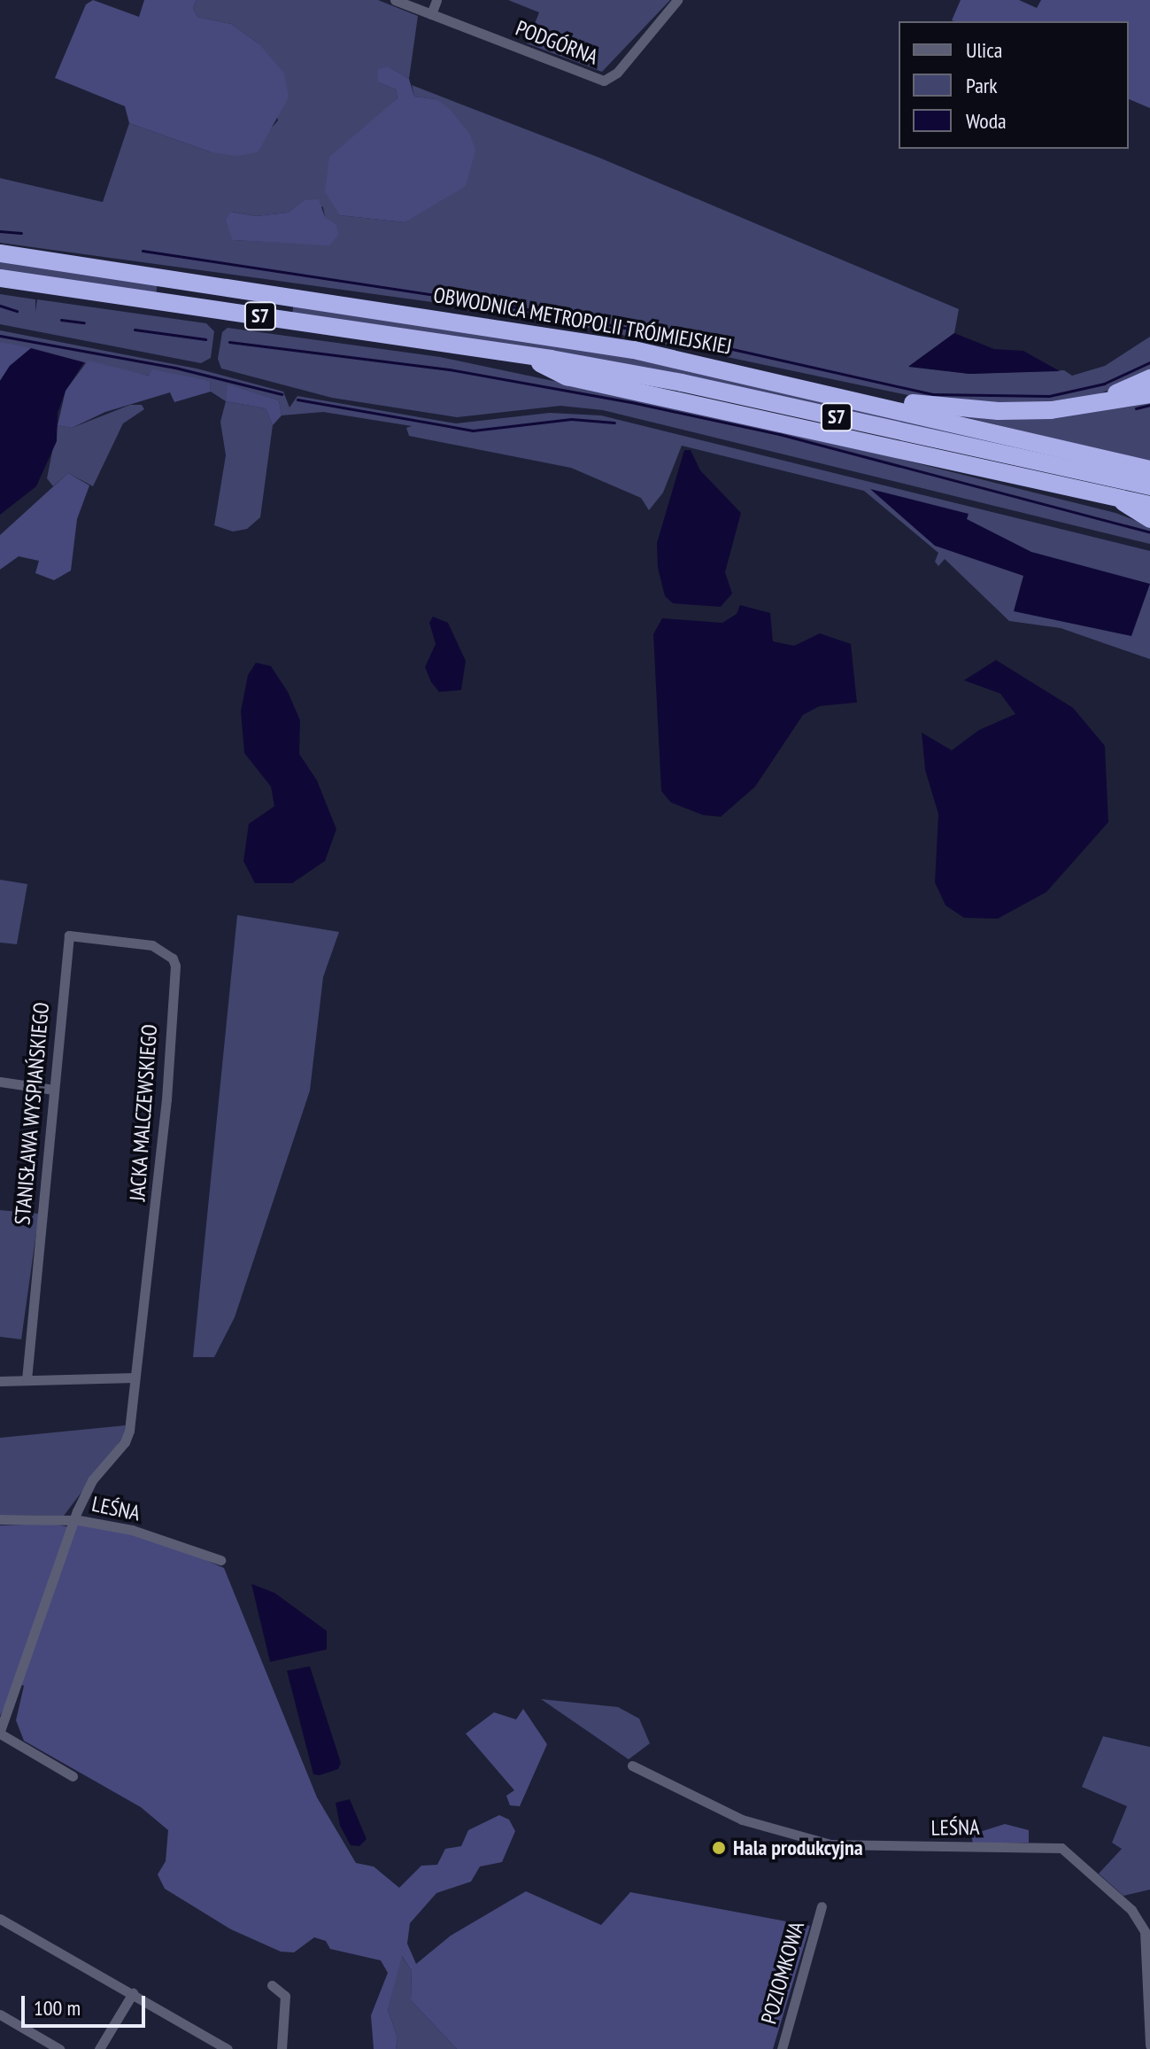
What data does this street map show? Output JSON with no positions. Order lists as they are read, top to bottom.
{
  "streets": {
    "highway": ["S7", "OBWODNICA METROPOLII TRÓJMIEJSKIEJ"],
    "street": [
      "PODGÓRNA",
      "JACKA MALCZEWSKIEGO",
      "STANISŁAWA WYSPIAŃSKIEGO",
      "LEŚNA",
      "POZIOMKOWA"
    ]
  },
  "crossings": [
    ["JACKA MALCZEWSKIEGO", "STANISŁAWA WYSPIAŃSKIEGO"]
  ],
  "places": ["Hala produkcyjna"],
  "legend": ["Ulica", "Park", "Woda"],
  "scale_bar": "100 m"
}
